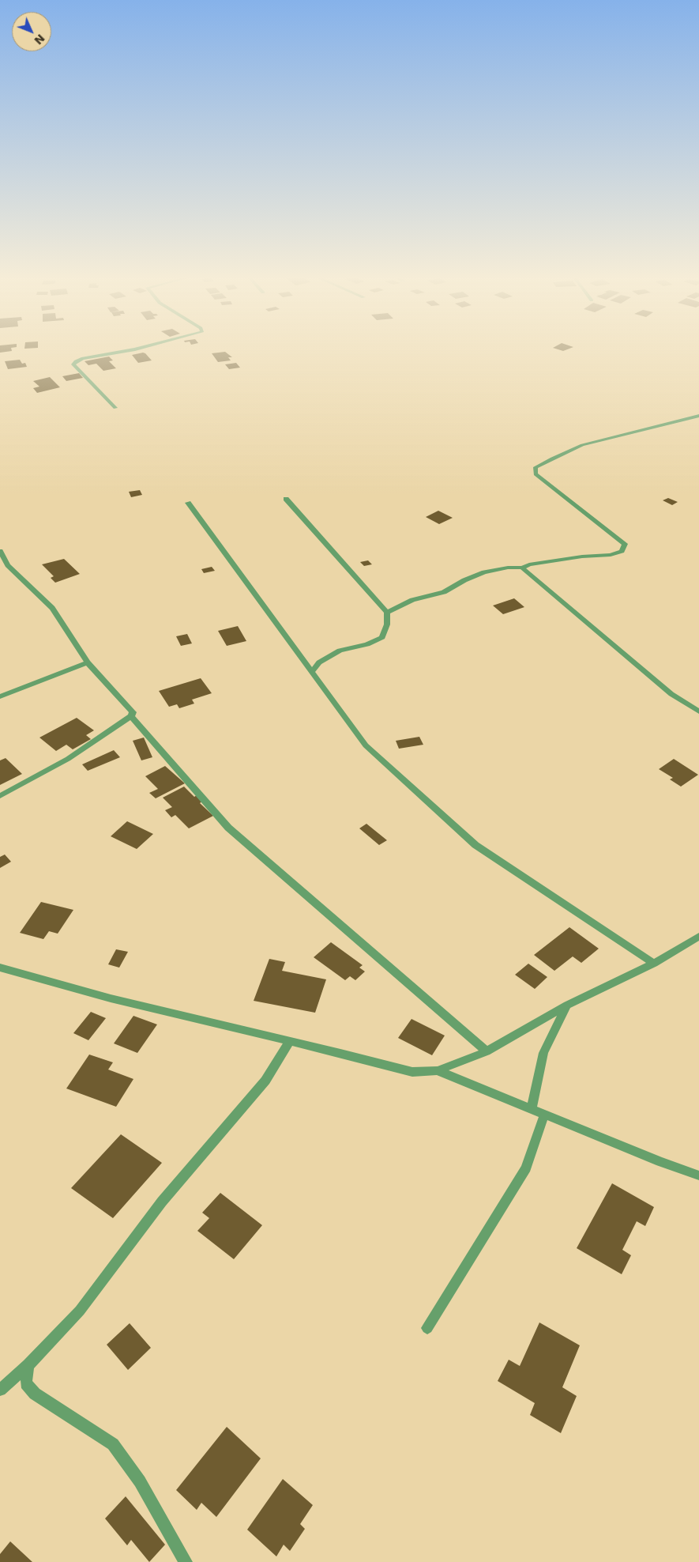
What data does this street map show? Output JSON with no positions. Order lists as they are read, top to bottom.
{
  "north": "bottom right"
}
